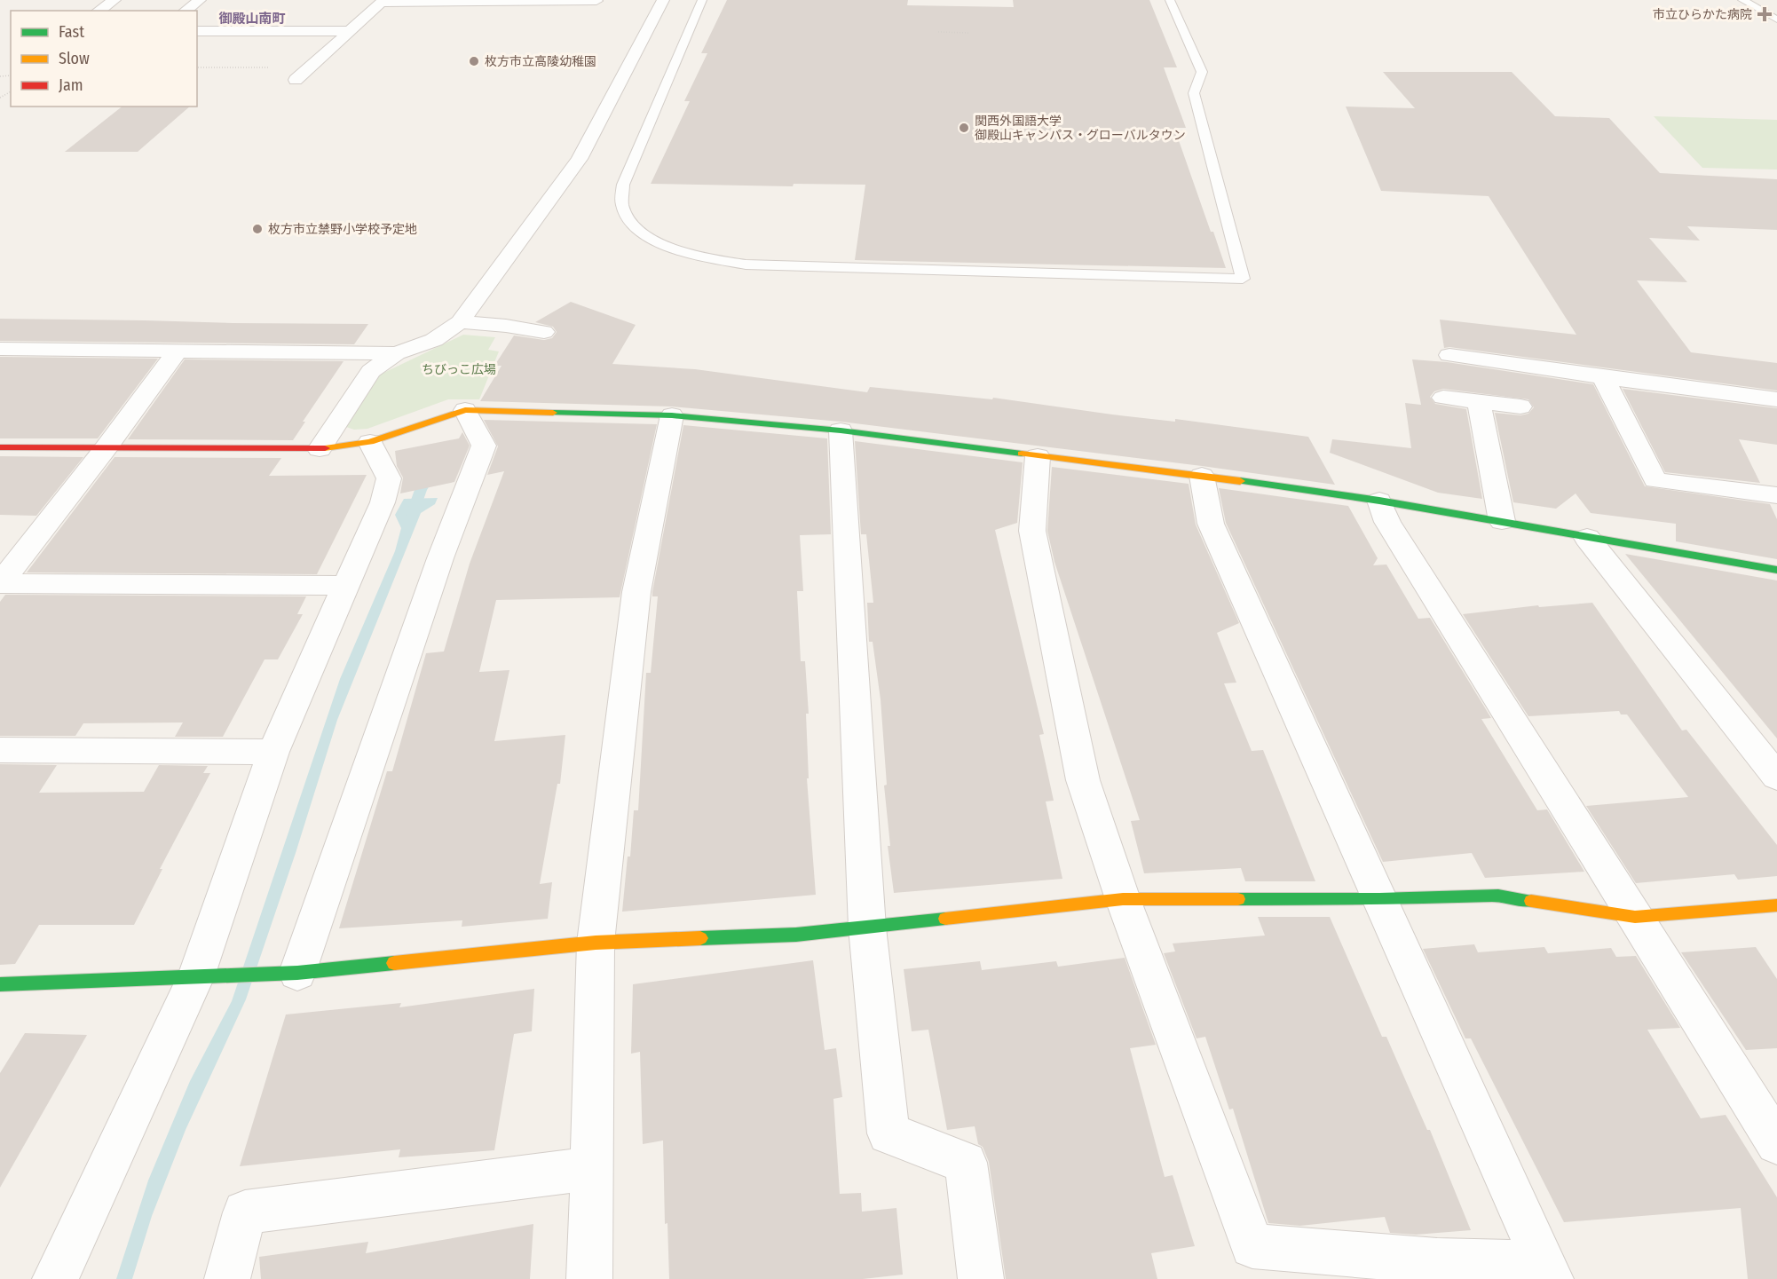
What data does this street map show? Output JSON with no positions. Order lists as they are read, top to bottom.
{
  "districts": ["御殿山南町"],
  "parks": ["ちびっこ広場"],
  "places": {
    "health": ["市立ひらかた病院"],
    "other": ["枚方市立高陵幼稚園", "関西外国語大学 御殿山キャンパス・グローバルタウン", "枚方市立禁野小学校予定地"]
  },
  "legend": ["Fast", "Slow", "Jam"]
}
